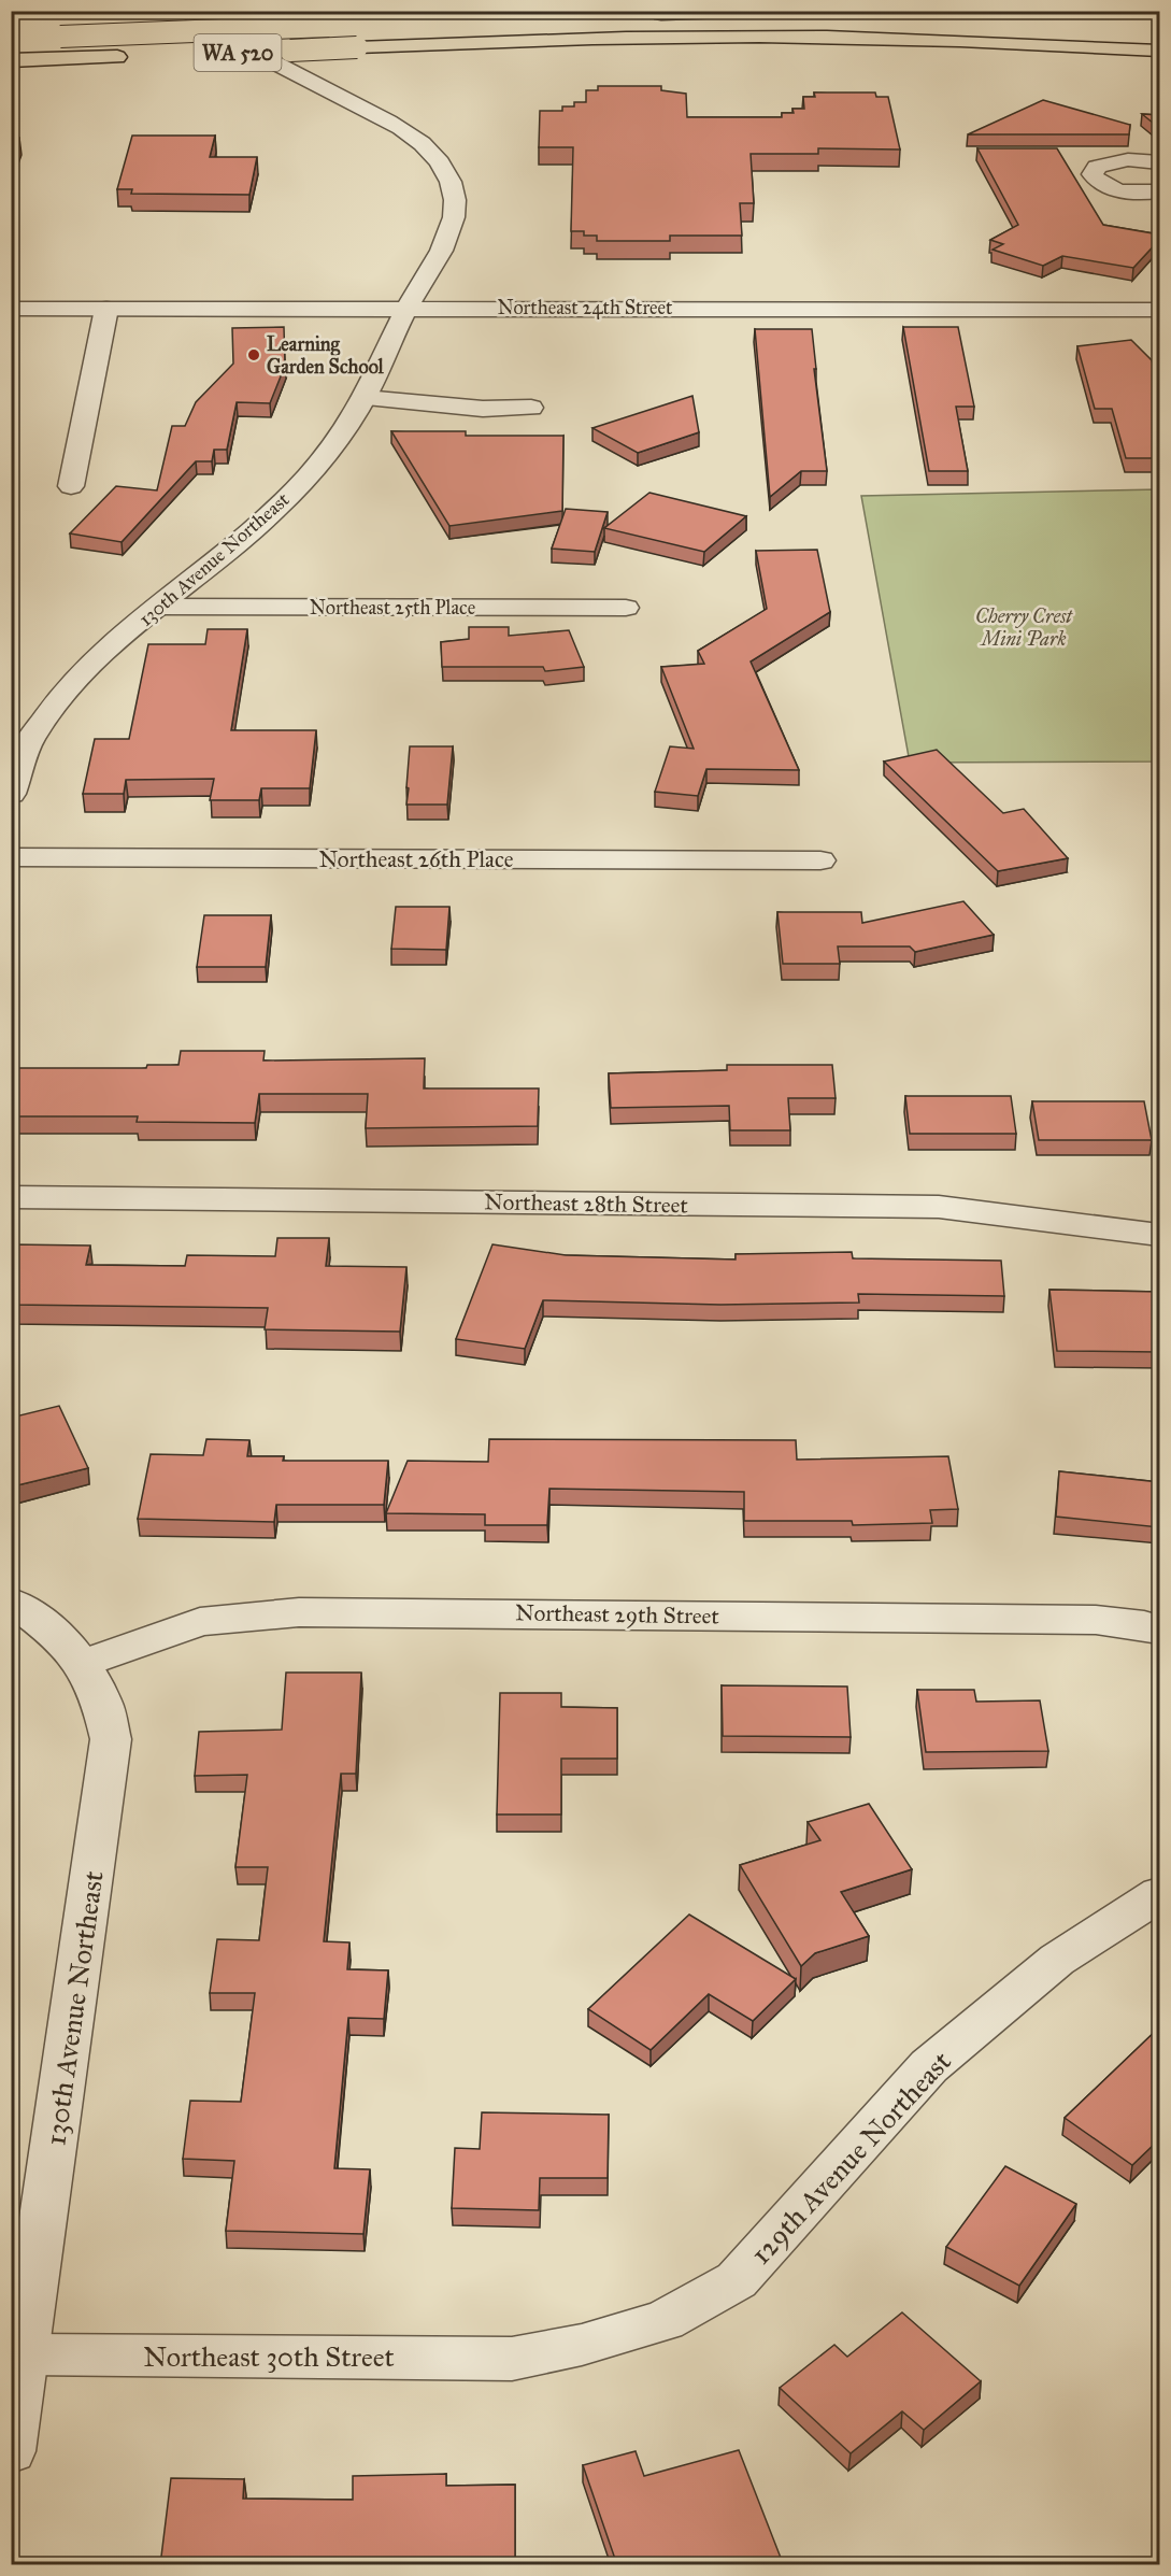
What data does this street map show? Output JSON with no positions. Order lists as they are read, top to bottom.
{
  "streets": {
    "highway": ["WA 520"],
    "street": [
      "Northeast 24th Street",
      "130th Avenue Northeast",
      "Northeast 25th Place",
      "Northeast 26th Place",
      "Northeast 28th Street",
      "Northeast 29th Street",
      "129th Avenue Northeast",
      "Northeast 30th Street"
    ]
  },
  "crossings": [
    ["Northeast 24th Street", "130th Avenue Northeast"],
    ["130th Avenue Northeast", "Northeast 25th Place"],
    ["130th Avenue Northeast", "Northeast 29th Street"],
    ["130th Avenue Northeast", "Northeast 30th Street"],
    ["129th Avenue Northeast", "Northeast 30th Street"]
  ],
  "parks": ["Cherry Crest Mini Park"],
  "places": ["Learning Garden School"]
}
